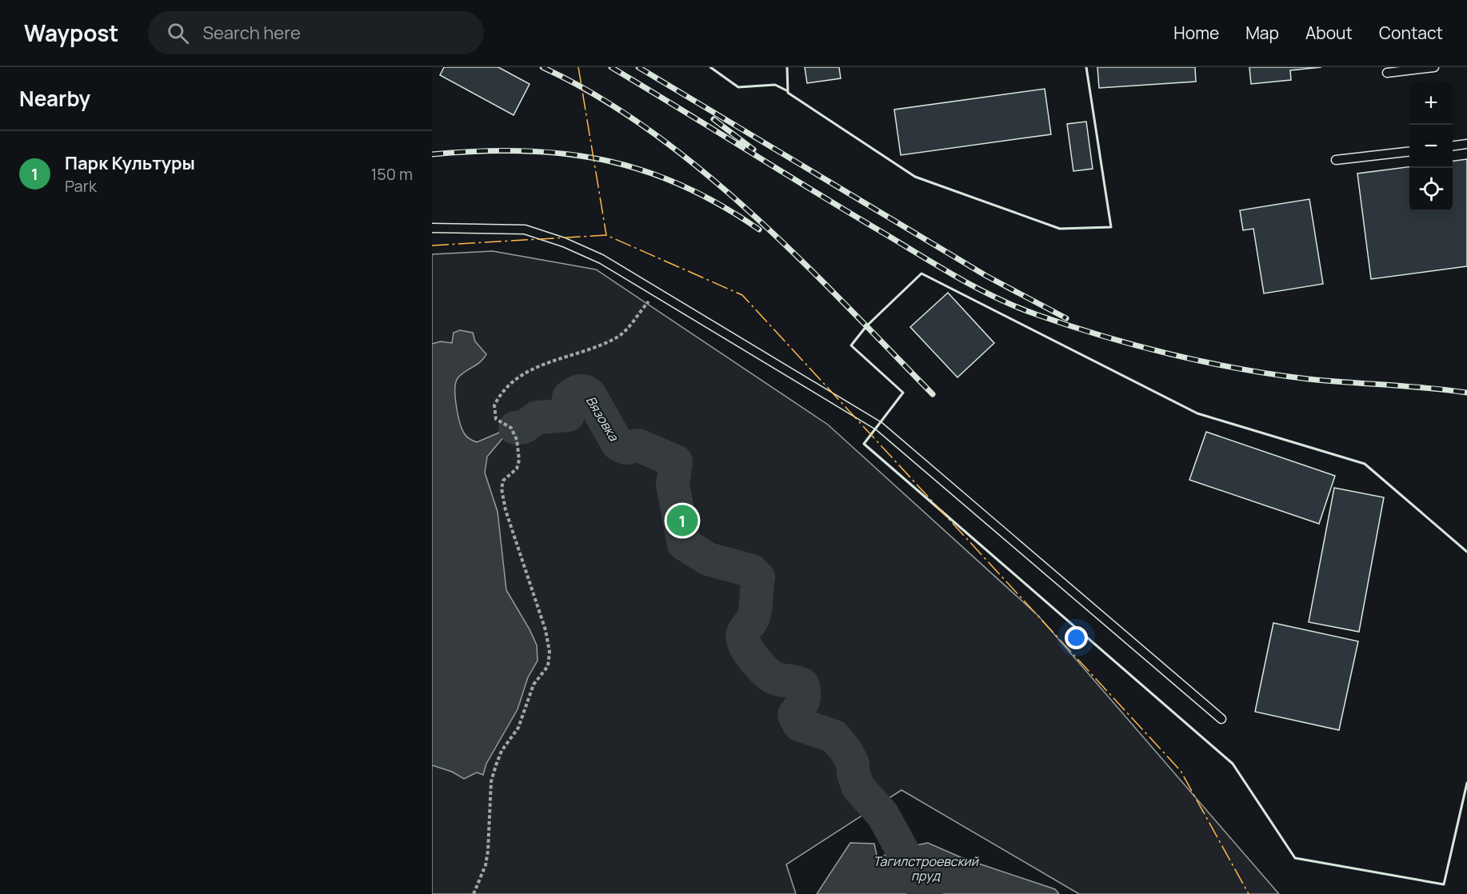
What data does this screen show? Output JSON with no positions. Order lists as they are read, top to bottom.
{
  "water": ["Вязовка", "Тагилстроевский пруд"],
  "page": {
    "header": "Waypost",
    "search": "Search here",
    "nav": [
      "Home",
      "Map",
      "About",
      "Contact"
    ],
    "heading": "Nearby",
    "map_buttons": ["+", "−"],
    "list": [
      {
        "mark": "1",
        "name": "Парк Культуры",
        "note": "Park",
        "value": "150 m"
      }
    ],
    "pins": "1"
  }
}
